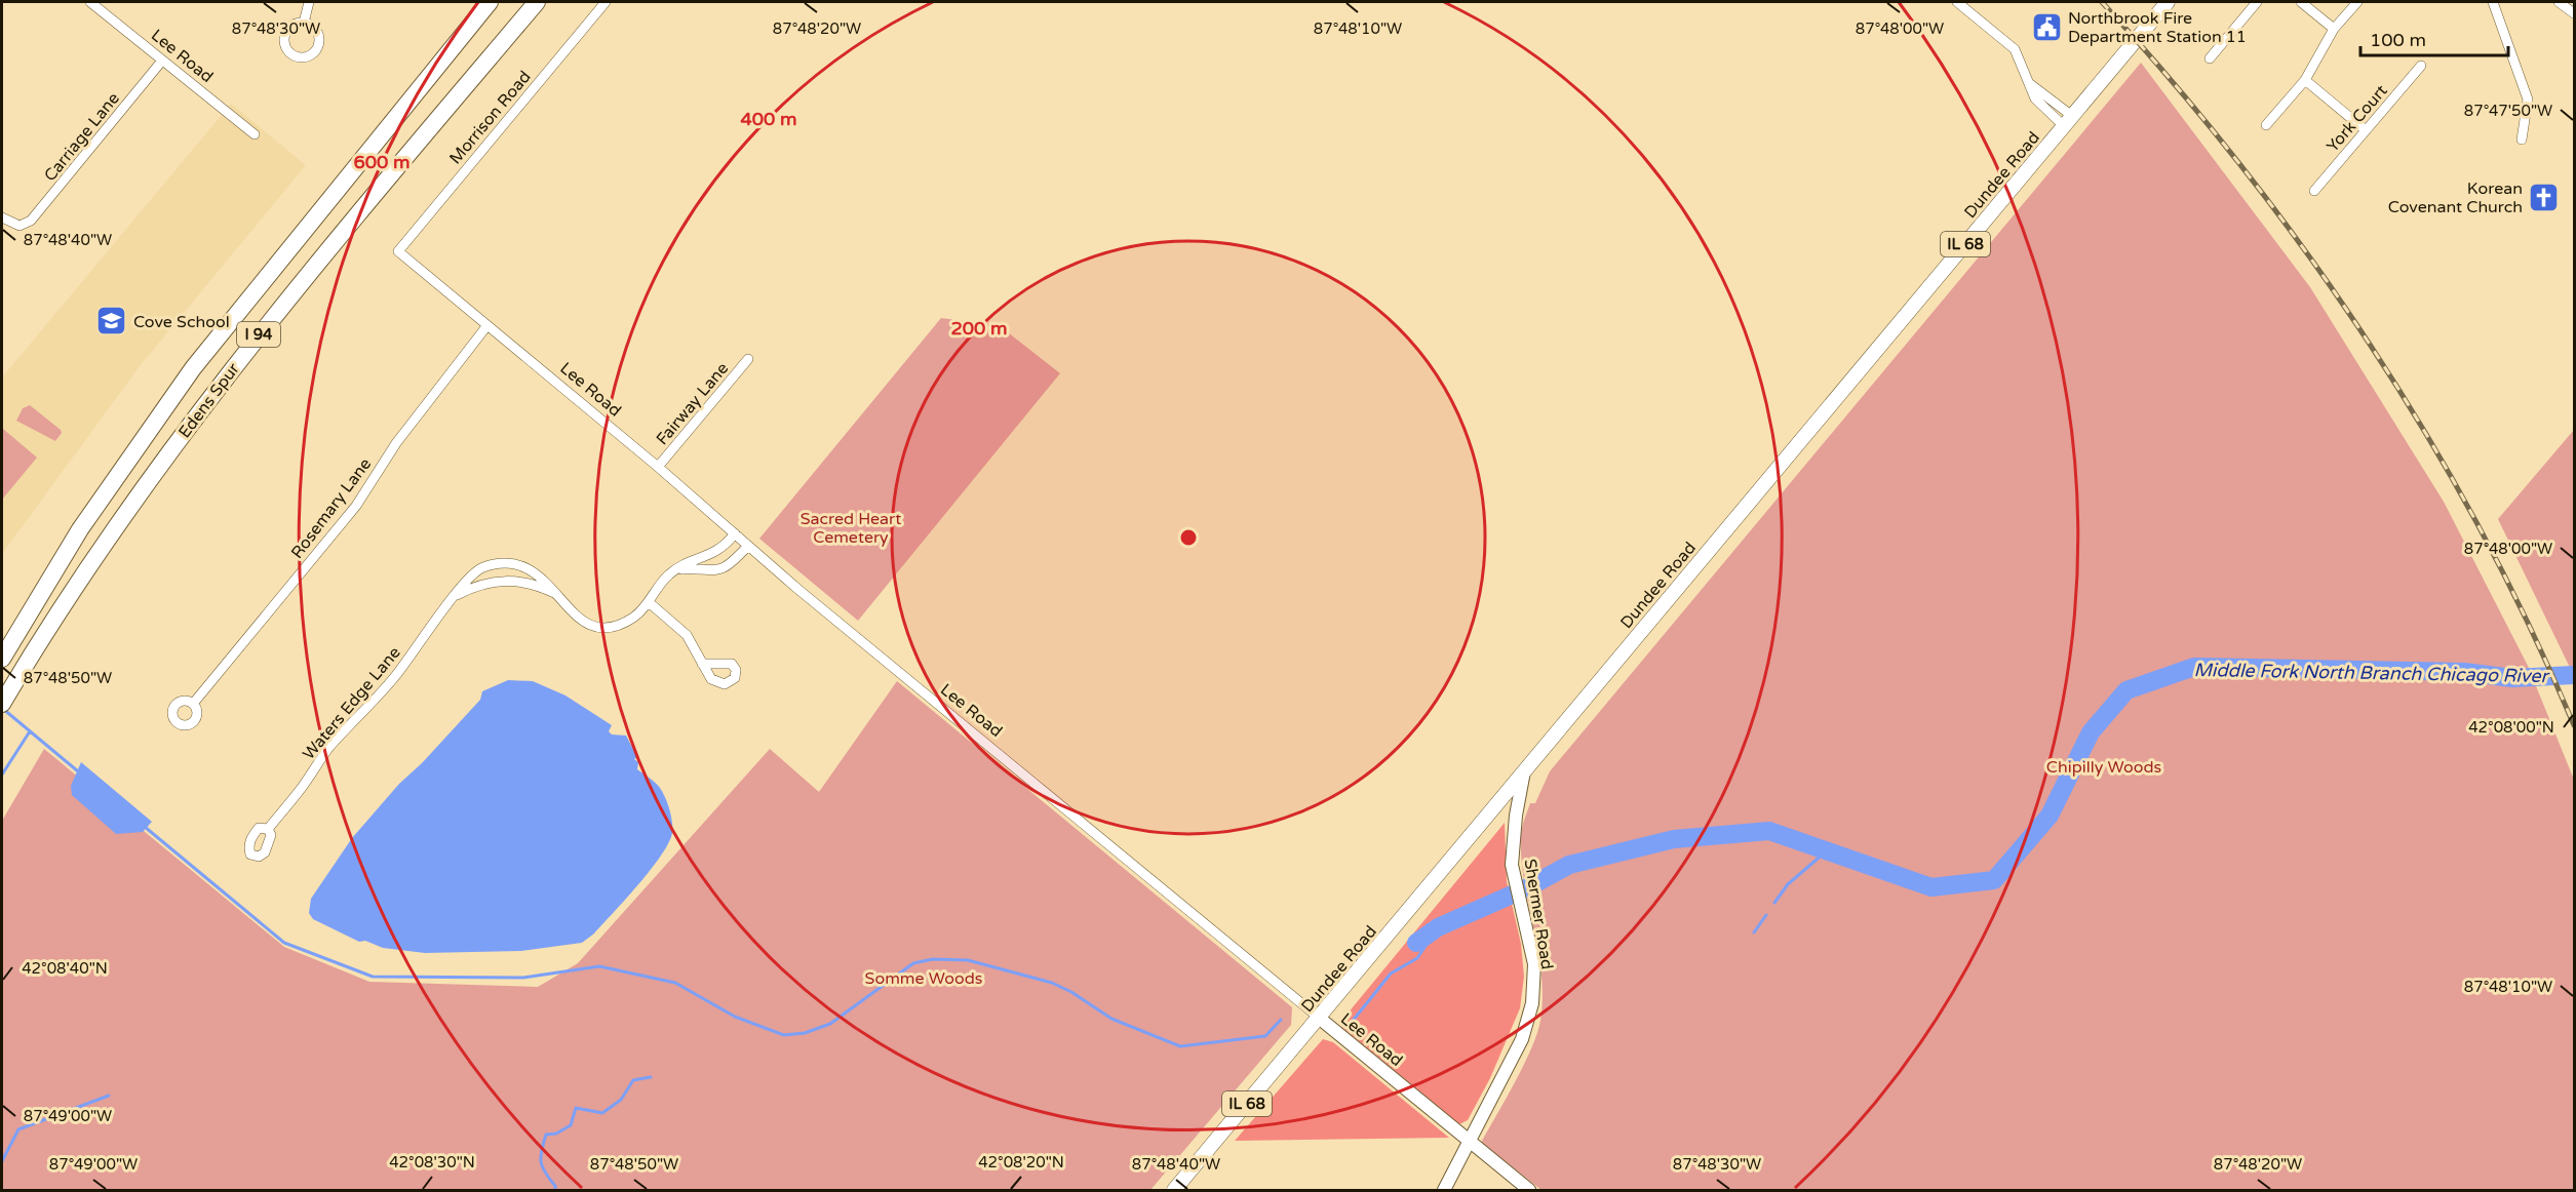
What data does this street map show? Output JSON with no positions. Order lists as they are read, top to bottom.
{
  "streets": {
    "highway": ["I 94", "Edens Spur"],
    "main road": [
      "Lee Road",
      "Dundee Road",
      "IL 68",
      "Shermer Road"
    ],
    "street": [
      "Morrison Road",
      "York Court",
      "Carriage Lane",
      "Fairway Lane",
      "Rosemary Lane",
      "Waters Edge Lane"
    ]
  },
  "crossings": [
    ["Lee Road", "Morrison Road"],
    ["Lee Road", "Carriage Lane"],
    ["Lee Road", "Dundee Road"],
    ["Lee Road", "Fairway Lane"],
    ["Lee Road", "Rosemary Lane"],
    ["Lee Road", "Waters Edge Lane"],
    ["Lee Road", "Shermer Road"],
    ["Dundee Road", "Shermer Road"]
  ],
  "water": ["Middle Fork North Branch Chicago River"],
  "parks": ["Sacred Heart Cemetery", "Chipilly Woods", "Somme Woods"],
  "places": {
    "public building": ["Northbrook Fire Department Station 11"],
    "church": ["Korean Covenant Church"],
    "school or university": ["Cove School"]
  },
  "scale_bar": "100 m",
  "coordinates": [
    "87°48'20\"W",
    "87°48'30\"W",
    "87°48'10\"W",
    "87°48'00\"W",
    "87°47'50\"W",
    "87°48'40\"W",
    "87°48'50\"W",
    "42°08'00\"N",
    "42°08'40\"N",
    "87°49'00\"W",
    "42°08'30\"N",
    "42°08'20\"N"
  ],
  "rings": ["400 m", "600 m", "200 m"]
}
